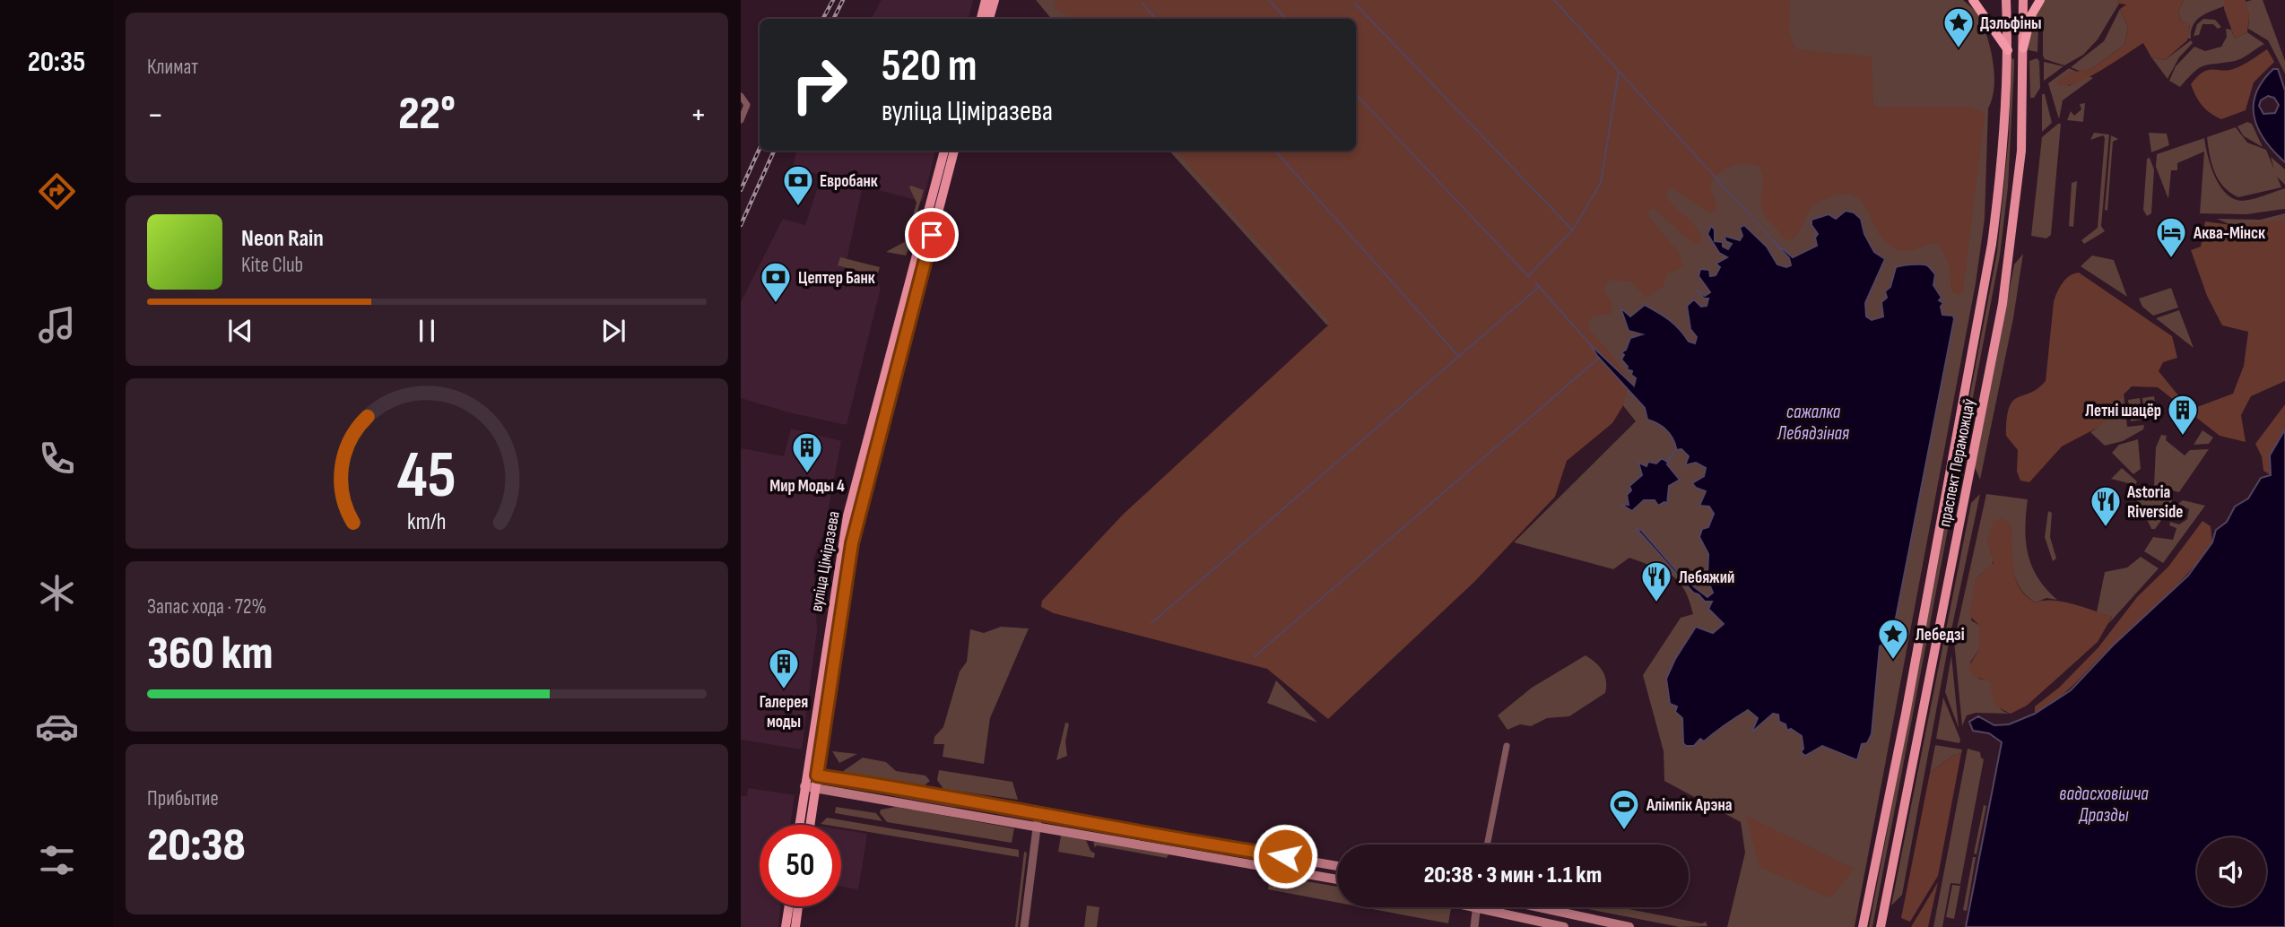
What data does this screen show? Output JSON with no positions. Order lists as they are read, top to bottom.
{
  "streets": {
    "main road": ["праспект Пераможцаў", "вуліца Ціміразева"]
  },
  "water": ["сажалка Лебядзіная", "вадасховішча Дразды"],
  "places": {
    "place": ["Дэльфіны", "Лебедзі"],
    "bank": ["Евробанк", "Цептер Банк"],
    "hotel": ["Аква-Мінск"],
    "building": ["Летні шацёр", "Мир Моды 4", "Галерея моды"],
    "restaurant": ["Astoria Riverside", "Лебяжий"],
    "sports": ["Алімпік Арэна"]
  },
  "page": {
    "tabs": "20:35",
    "tile": [
      "Климат",
      ["Запас хода · 72%", "360 km"],
      ["Прибытие", "20:38"]
    ],
    "turn": ["520 m", "вуліца Ціміразева"],
    "heat": ["−", "22°", "+"],
    "song": ["Neon Rain", "Kite Club"],
    "limit": "50",
    "trip": "20:38 · 3 мин · 1.1 km",
    "gauge": ["45", "km/h"]
  }
}
